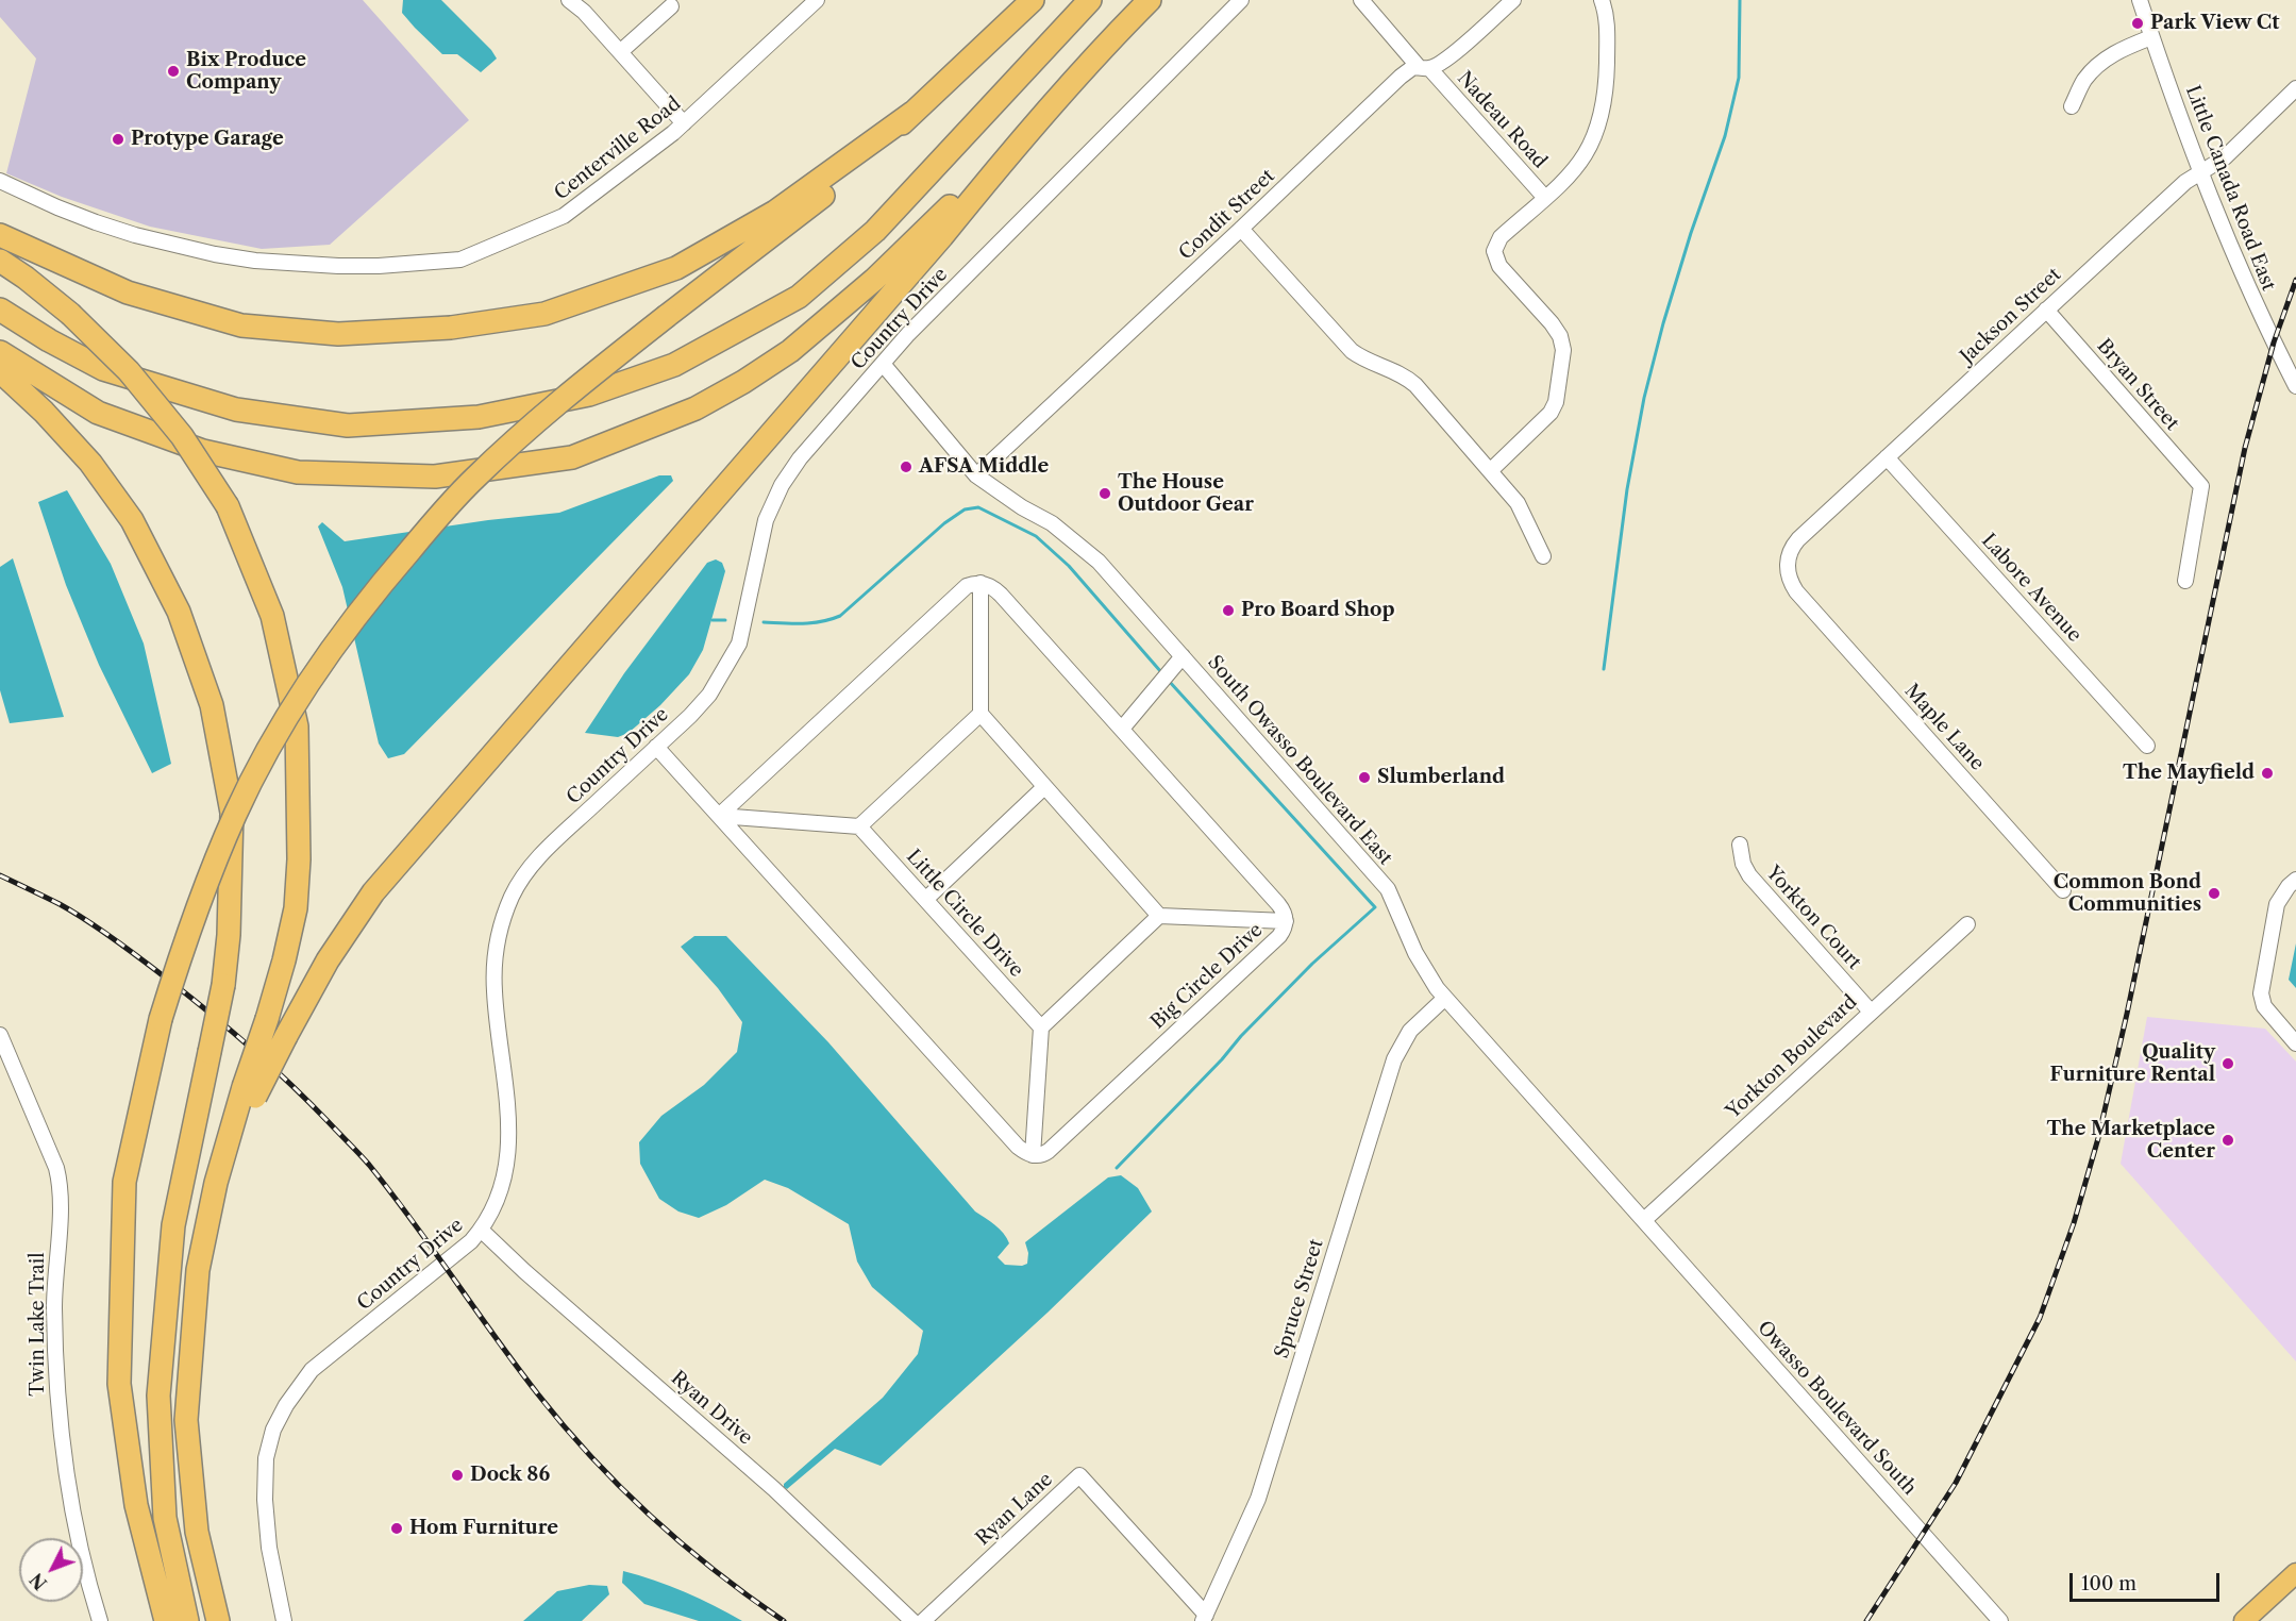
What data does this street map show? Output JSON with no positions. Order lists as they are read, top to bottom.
{
  "streets": {
    "street": [
      "Nadeau Road",
      "Centerville Road",
      "Little Canada Road East",
      "Condit Street",
      "Jackson Street",
      "Country Drive",
      "Bryan Street",
      "Labore Avenue",
      "Maple Lane",
      "South Owasso Boulevard East",
      "Little Circle Drive",
      "Yorkton Court",
      "Big Circle Drive",
      "Yorkton Boulevard",
      "Spruce Street",
      "Twin Lake Trail",
      "Ryan Drive",
      "Owasso Boulevard South",
      "Ryan Lane"
    ]
  },
  "crossings": [
    ["Nadeau Road", "Condit Street"],
    ["Little Canada Road East", "Jackson Street"],
    ["Condit Street", "South Owasso Boulevard East"],
    ["Jackson Street", "Bryan Street"],
    ["Jackson Street", "Labore Avenue"],
    ["Jackson Street", "Maple Lane"],
    ["Country Drive", "South Owasso Boulevard East"],
    ["Country Drive", "Ryan Drive"],
    ["South Owasso Boulevard East", "Yorkton Boulevard"],
    ["South Owasso Boulevard East", "Spruce Street"],
    ["South Owasso Boulevard East", "Owasso Boulevard South"],
    ["Yorkton Court", "Yorkton Boulevard"],
    ["Yorkton Boulevard", "Owasso Boulevard South"],
    ["Spruce Street", "Ryan Lane"]
  ],
  "places": [
    "Park View Ct",
    "Bix Produce Company",
    "Protype Garage",
    "AFSA Middle",
    "The House Outdoor Gear",
    "Pro Board Shop",
    "The Mayfield",
    "Slumberland",
    "Common Bond Communities",
    "Quality Furniture Rental",
    "The Marketplace Center",
    "Dock 86",
    "Hom Furniture"
  ],
  "scale_bar": "100 m",
  "north": "bottom left"
}
